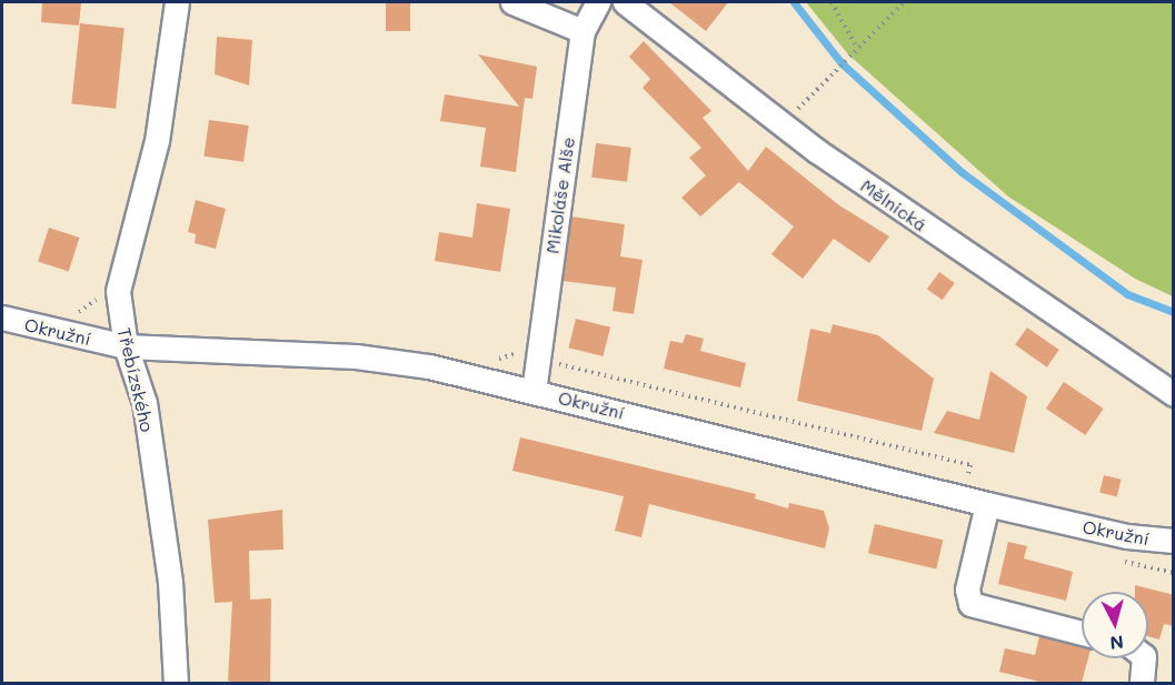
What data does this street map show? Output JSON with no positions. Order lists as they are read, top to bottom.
{
  "streets": {
    "street": [
      "Mikoláše Alše",
      "Mělnická",
      "Okružní",
      "Třebízského"
    ]
  },
  "crossings": [
    ["Mikoláše Alše", "Okružní"],
    ["Okružní", "Třebízského"]
  ],
  "north": "bottom"
}
